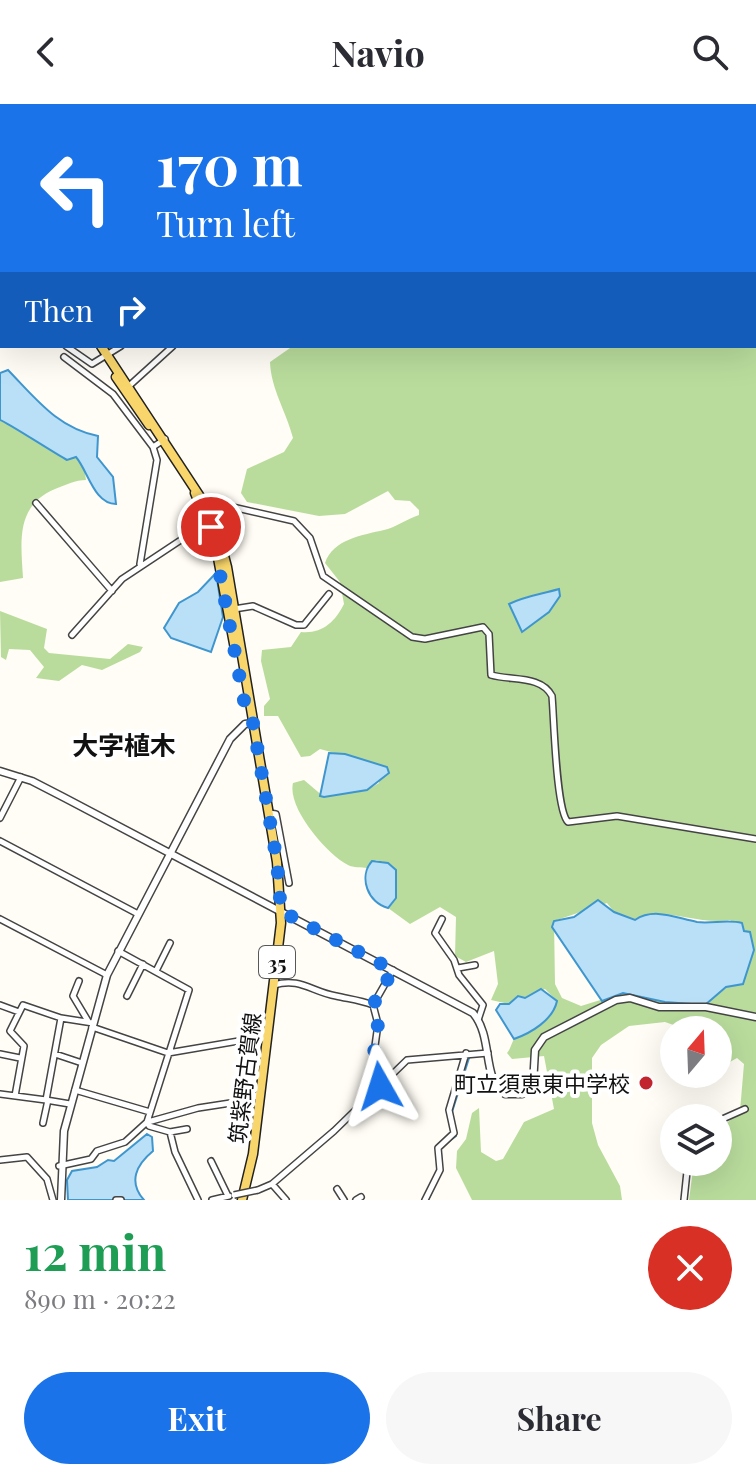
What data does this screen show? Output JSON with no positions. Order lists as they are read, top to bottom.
{
  "streets": {
    "main road": ["35", "筑紫野古賀線"]
  },
  "districts": ["大字植木"],
  "places": ["町立須恵東中学校"],
  "north": "top",
  "page": {
    "header": "Navio",
    "turn": ["170 m", "Turn left"],
    "then": "Then",
    "heading": ["12 min", "890 m · 20:22"],
    "buttons": ["Exit", "Share"]
  }
}
